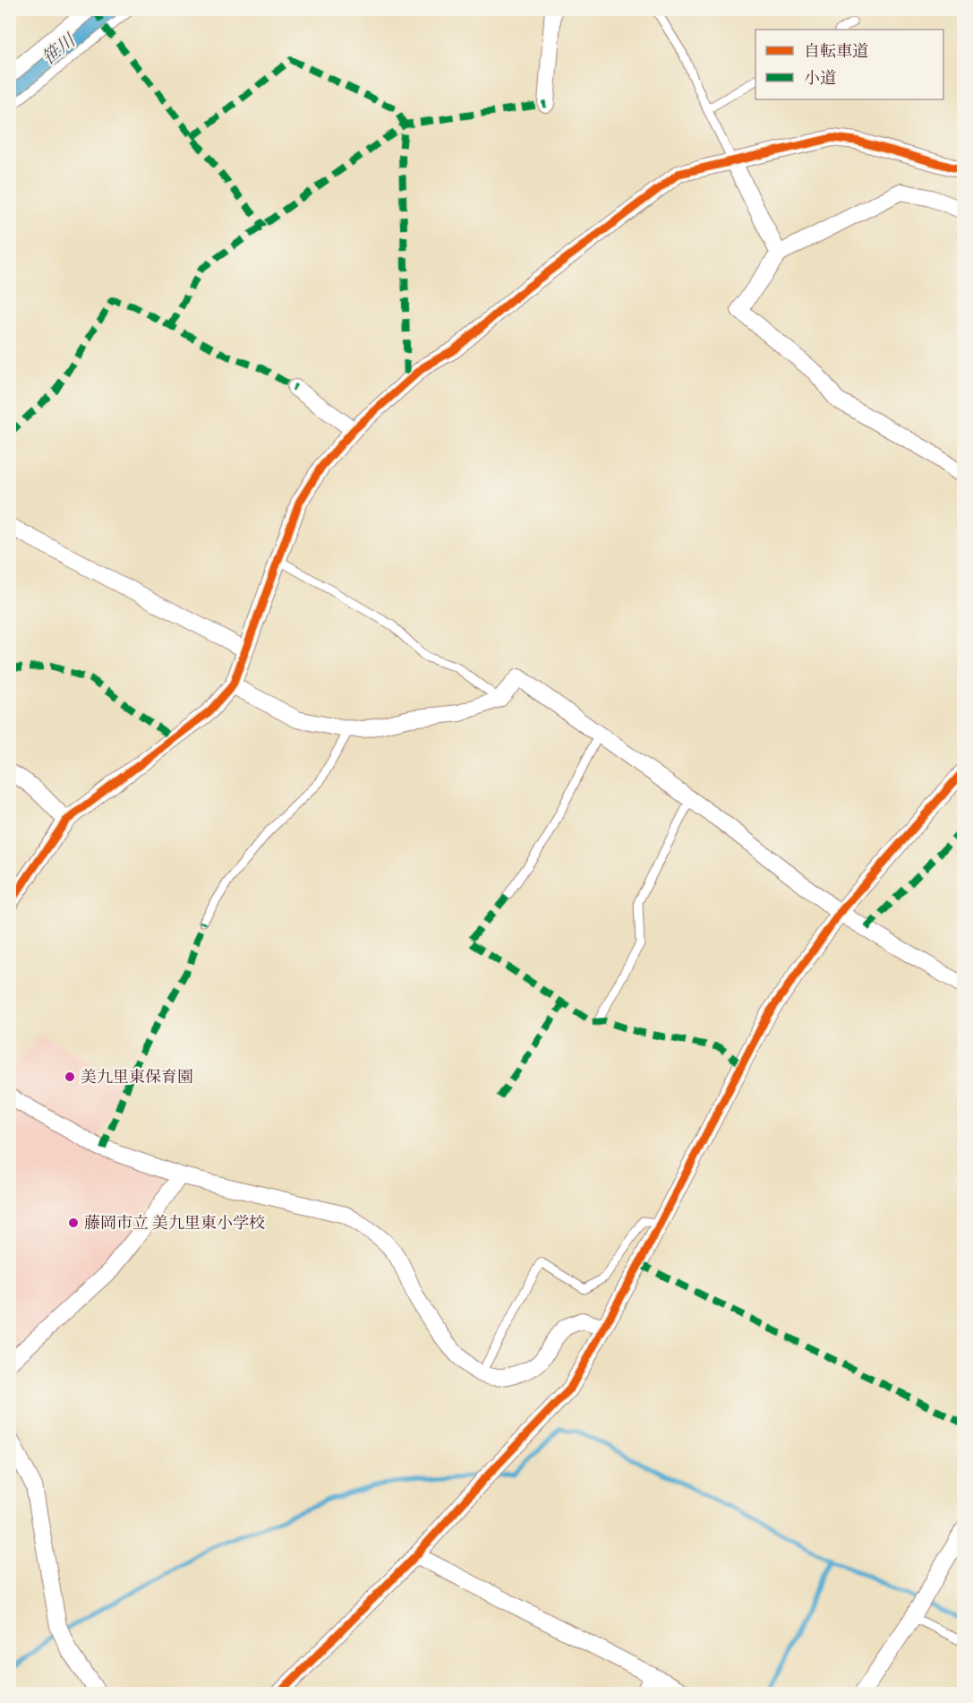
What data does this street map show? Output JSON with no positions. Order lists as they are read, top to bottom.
{
  "water": ["笹川"],
  "places": ["美九里東保育園", "藤岡市立 美九里東小学校"],
  "legend": ["自転車道", "小道"]
}
